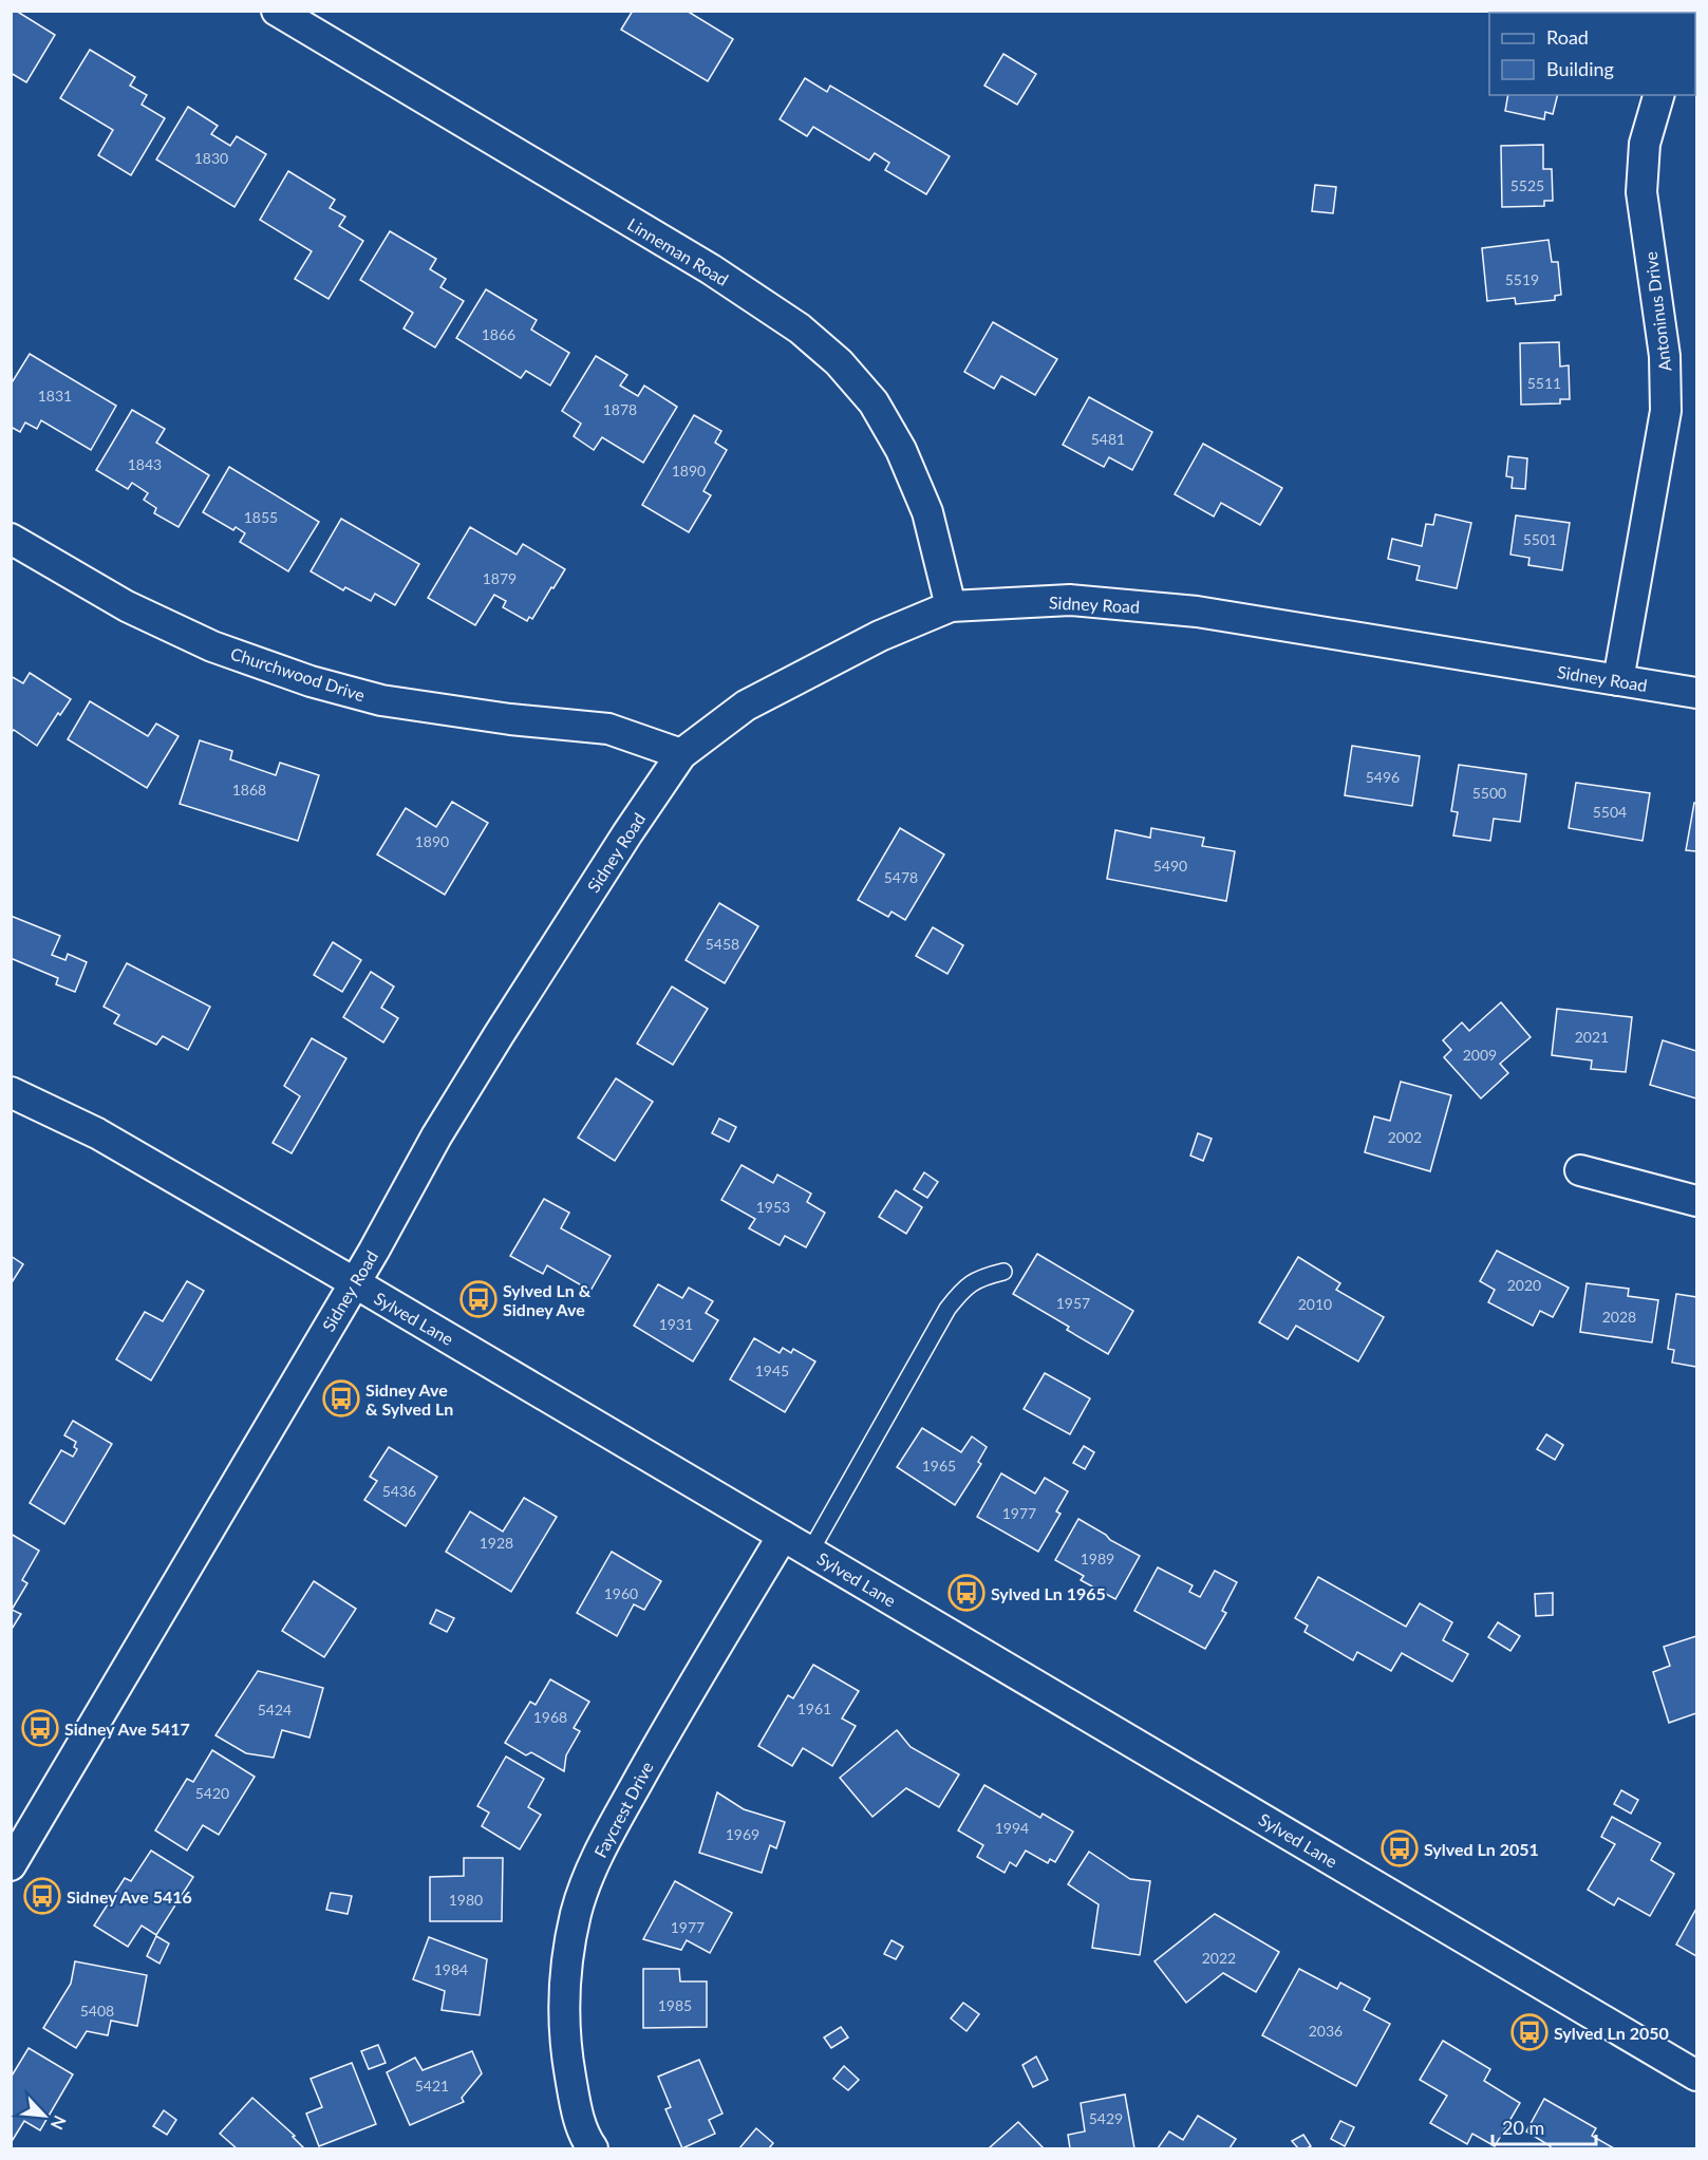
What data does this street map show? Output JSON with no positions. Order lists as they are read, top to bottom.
{
  "streets": {
    "street": [
      "Linneman Road",
      "Antoninus Drive",
      "Sidney Road",
      "Churchwood Drive",
      "Sylved Lane",
      "Faycrest Drive"
    ]
  },
  "crossings": [
    ["Linneman Road", "Sidney Road"],
    ["Antoninus Drive", "Sidney Road"],
    ["Sidney Road", "Churchwood Drive"],
    ["Sidney Road", "Sylved Lane"],
    ["Sylved Lane", "Faycrest Drive"]
  ],
  "places": {
    "bus stop": [
      "Sylved Ln & Sidney Ave",
      "Sidney Ave & Sylved Ln",
      "Sylved Ln 1965",
      "Sidney Ave 5417",
      "Sylved Ln 2051",
      "Sidney Ave 5416",
      "Sylved Ln 2050"
    ]
  },
  "house_numbers": [
    "1830",
    "5525",
    "5519",
    "1866",
    "5511",
    "1831",
    "1878",
    "5481",
    "1843",
    "1890",
    "1855",
    "5501",
    "1879",
    "5496",
    "1868",
    "5500",
    "5504",
    "1890",
    "5490",
    "5478",
    "5458",
    "2021",
    "2009",
    "2002",
    "1953",
    "2020",
    "1957",
    "2010",
    "2028",
    "1931",
    "1945",
    "1965",
    "5436",
    "1977",
    "1928",
    "1989",
    "1960",
    "1961",
    "5424",
    "1968",
    "5420",
    "1994",
    "1969",
    "1980",
    "1977",
    "2022",
    "1984",
    "1985",
    "5408",
    "2036",
    "5421",
    "5429"
  ],
  "legend": ["Road", "Building"],
  "scale_bar": "20 m",
  "north": "bottom right"
}
